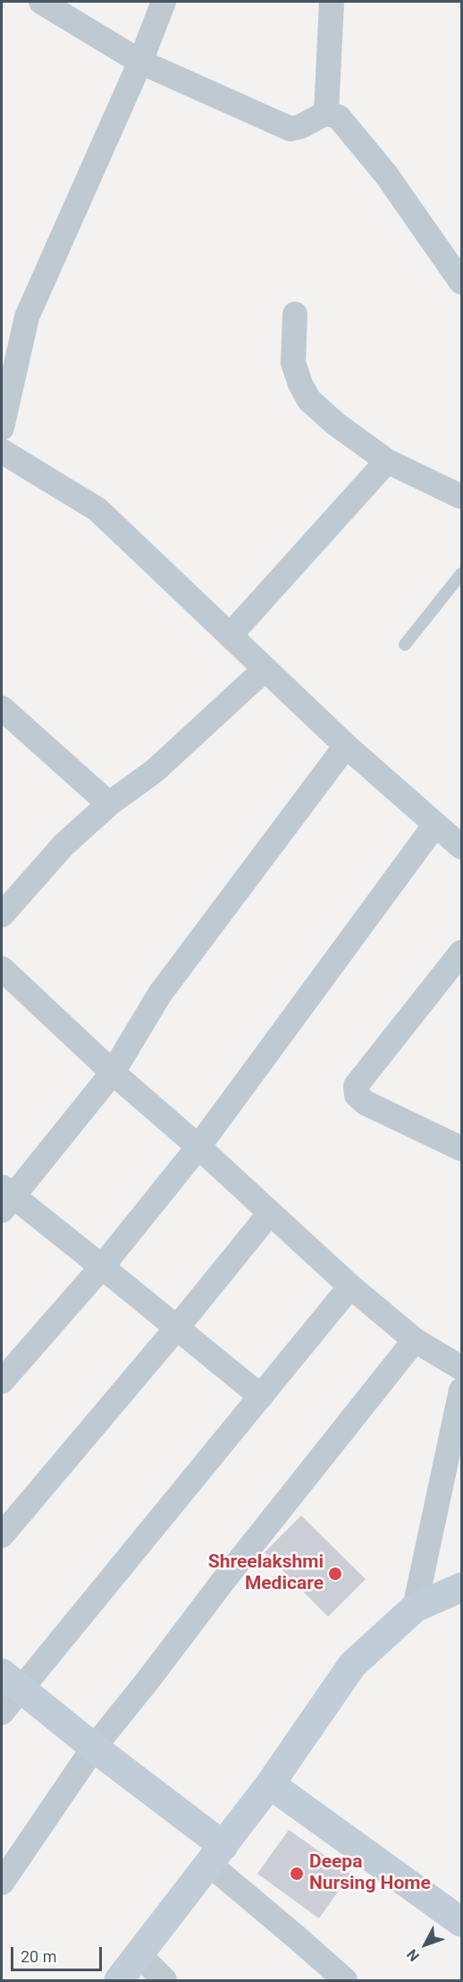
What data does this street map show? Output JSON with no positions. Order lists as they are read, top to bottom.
{
  "places": ["Shreelakshmi Medicare", "Deepa Nursing Home"],
  "scale_bar": "20 m",
  "north": "bottom left"
}
